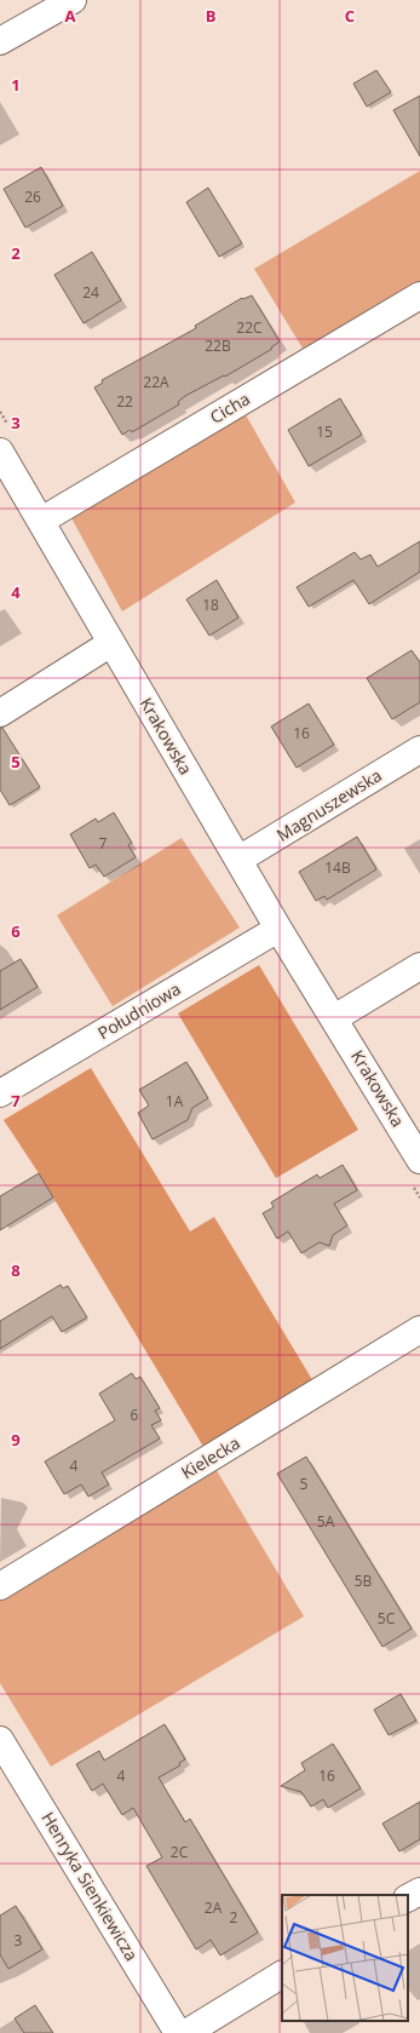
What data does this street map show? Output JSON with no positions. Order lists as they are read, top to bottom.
{
  "streets": {
    "street": [
      "Cicha",
      "Krakowska",
      "Magnuszewska",
      "Południowa",
      "Kielecka",
      "Henryka Sienkiewicza"
    ]
  },
  "crossings": [
    ["Cicha", "Krakowska"],
    ["Krakowska", "Magnuszewska"],
    ["Krakowska", "Południowa"]
  ],
  "house_numbers": [
    "26",
    "24",
    "22C",
    "22B",
    "22A",
    "22",
    "15",
    "18",
    "16",
    "7",
    "14B",
    "1A",
    "6",
    "4",
    "5",
    "5A",
    "5B",
    "5C",
    "4",
    "16",
    "2C",
    "2A",
    "2",
    "3"
  ],
  "grid": {
    "columns": ["A", "B", "C"],
    "rows": [
      "1",
      "2",
      "3",
      "4",
      "5",
      "6",
      "7",
      "8",
      "9"
    ]
  }
}
